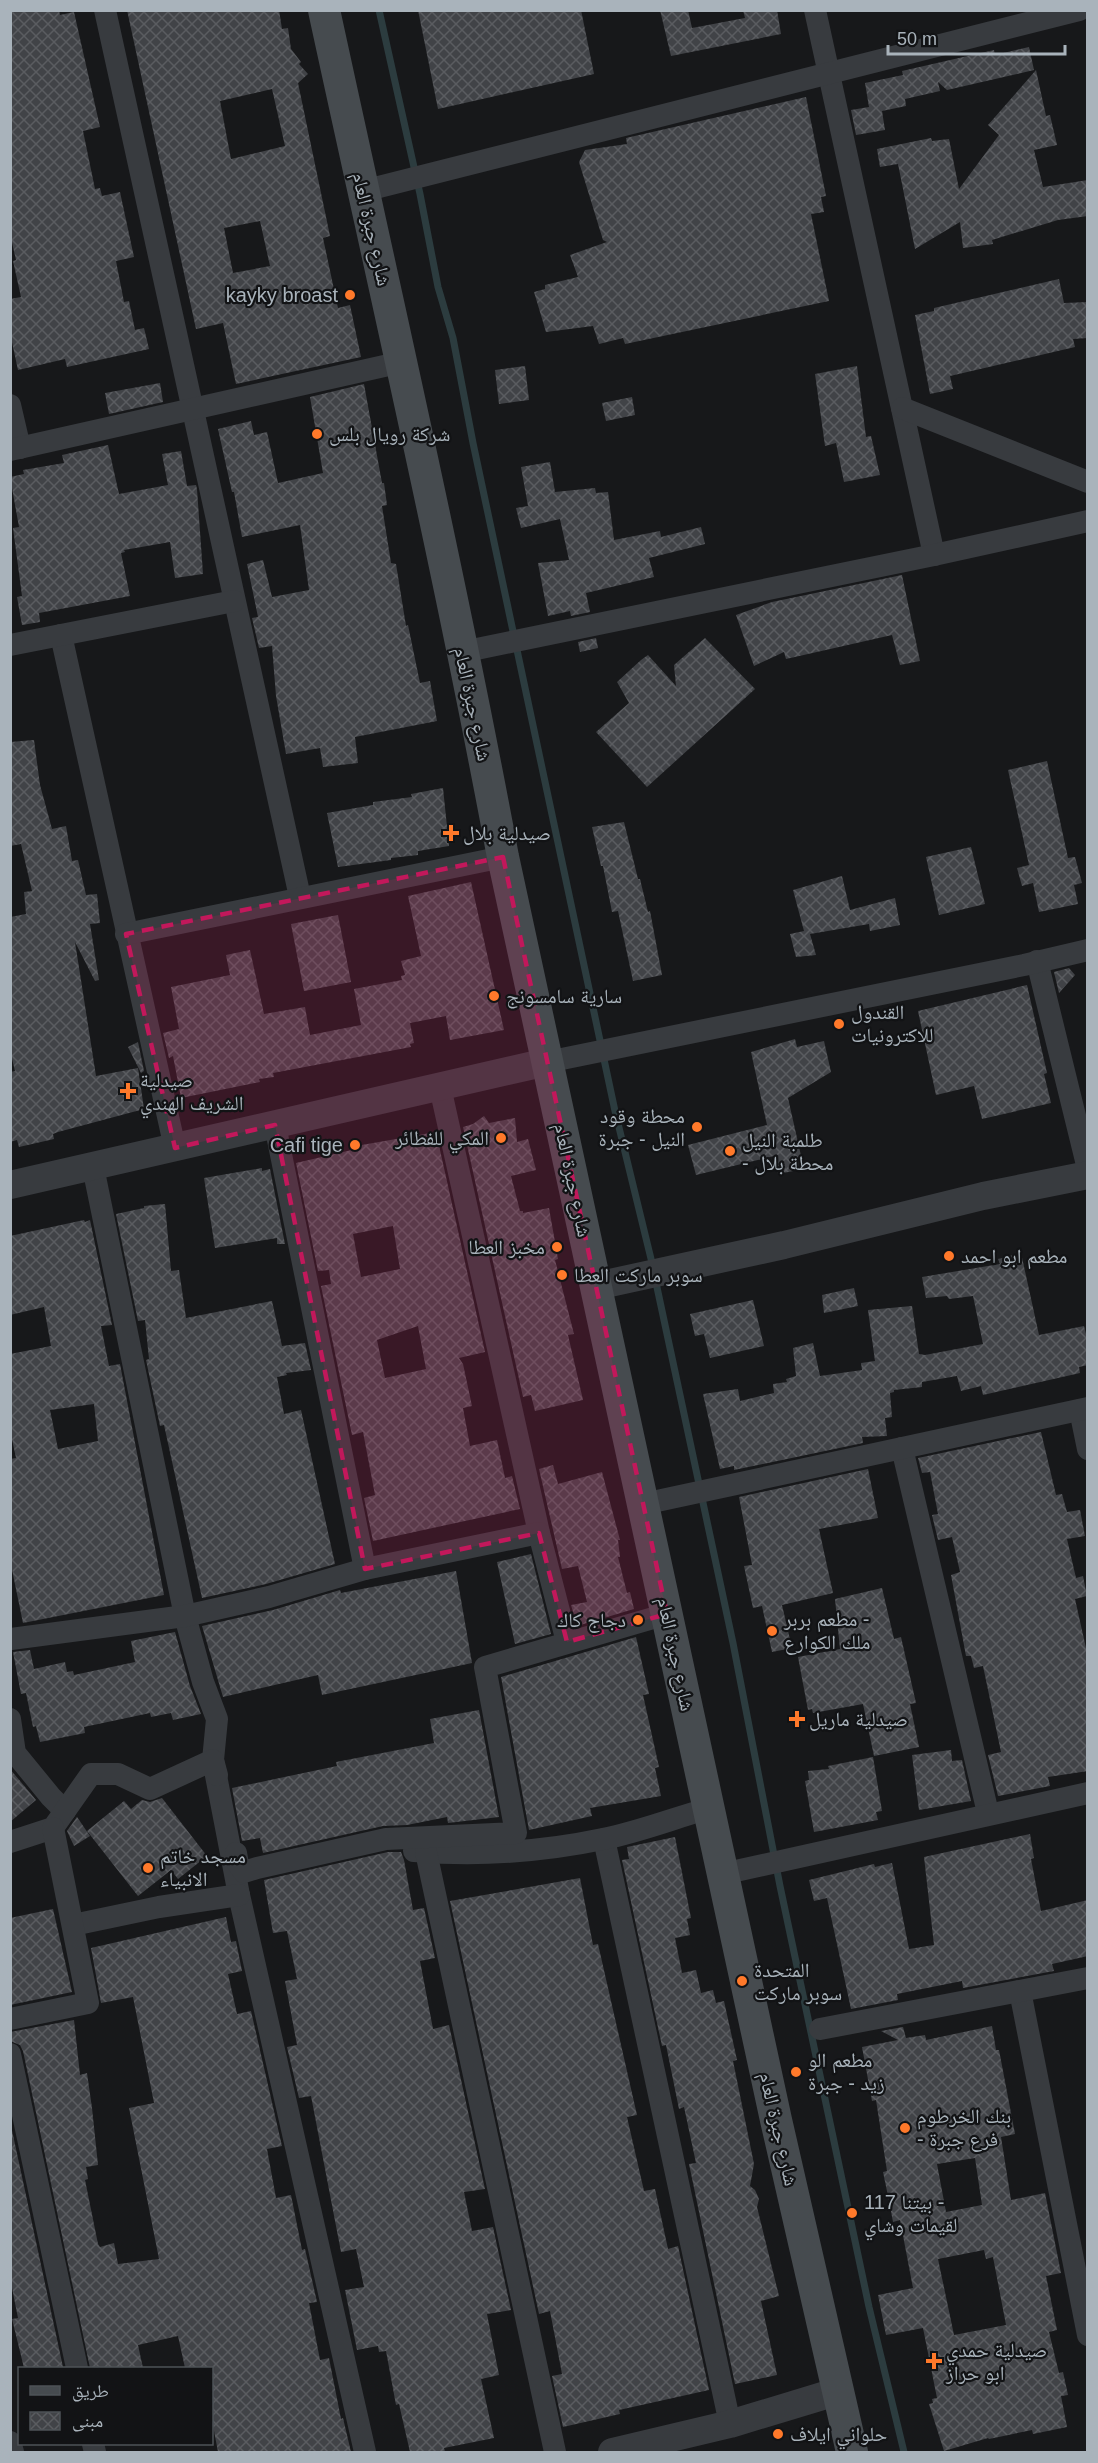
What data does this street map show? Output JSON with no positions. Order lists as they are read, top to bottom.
{
  "streets": {
    "main road": ["شارع جبرة العام"]
  },
  "places": {
    "other": [
      "kayky broast",
      "شركة رويال بلس",
      "سارية سامسونج",
      "القندول للاكترونيات",
      "محطة وقود النيل - جبرة",
      "المكي للفطائر",
      "Cafi tige",
      "طلمبة النيل - محطة بلال",
      "مخبز العطا",
      "مطعم ابو احمد",
      "سوبر ماركت العطا",
      "دجاج كاك",
      "مطعم بربر - ملك الكوارع",
      "مسجد خاتم الانبياء",
      "المتحدة سوبر ماركت",
      "مطعم الو زيد - جبرة",
      "بنك الخرطوم - فرع جبرة",
      "بيتنا 117 - لقيمات وشاي",
      "حلواني ايلاف"
    ],
    "health": [
      "صيدلية بلال",
      "صيدلية الشريف الهندي",
      "صيدلية ماريل",
      "صيدلية حمدي ابو حراز"
    ]
  },
  "legend": ["طريق", "مبنى"],
  "scale_bar": "50 m"
}
